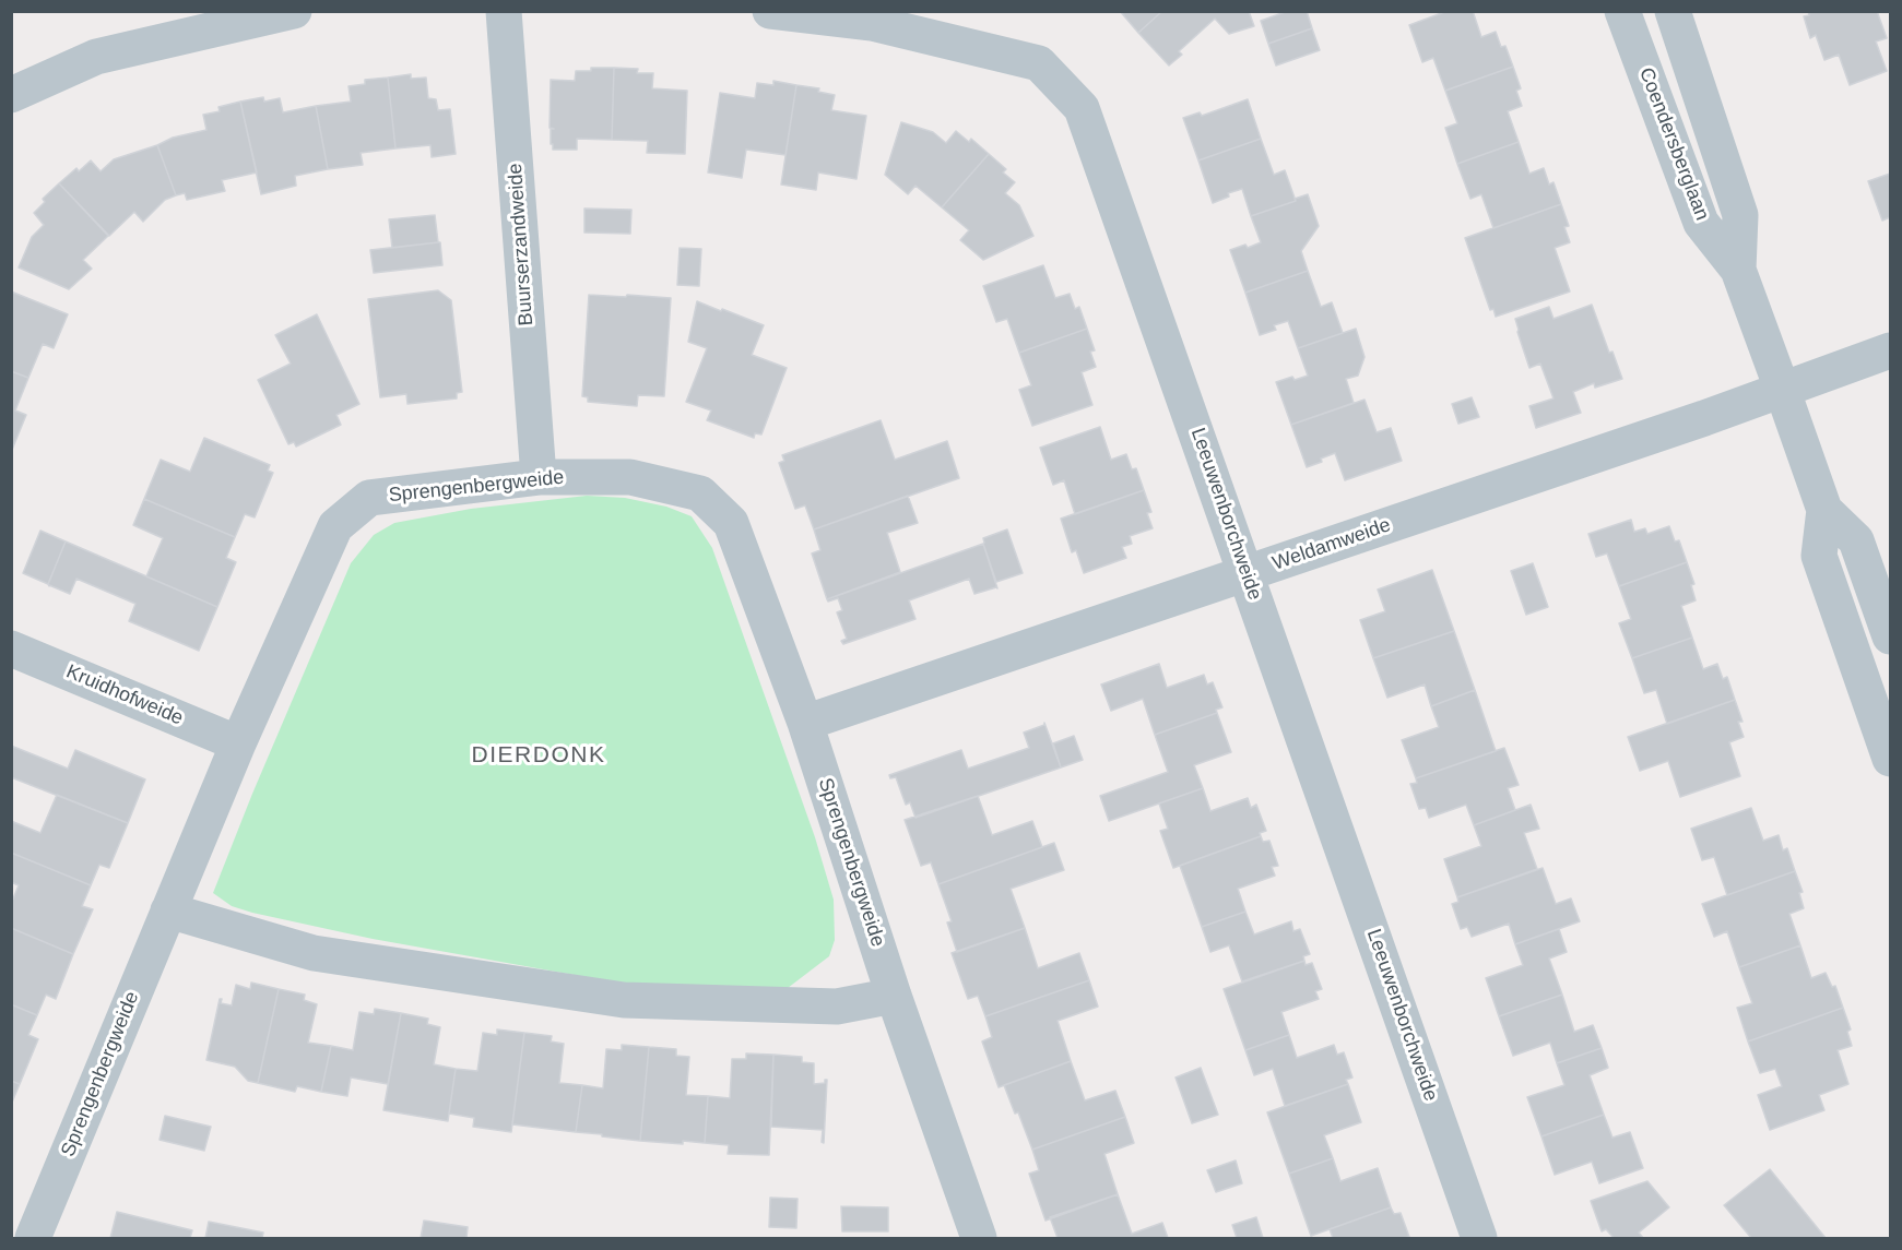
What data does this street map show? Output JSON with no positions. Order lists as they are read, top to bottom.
{
  "streets": {
    "street": [
      "Coendersberglaan",
      "Buurserzandweide",
      "Sprengenbergweide",
      "Leeuwenborchweide",
      "Weldamweide",
      "Kruidhofweide"
    ]
  },
  "crossings": [
    ["Coendersberglaan", "Weldamweide"],
    ["Buurserzandweide", "Sprengenbergweide"],
    ["Sprengenbergweide", "Weldamweide"],
    ["Sprengenbergweide", "Kruidhofweide"],
    ["Leeuwenborchweide", "Weldamweide"]
  ],
  "districts": ["DIERDONK"]
}
